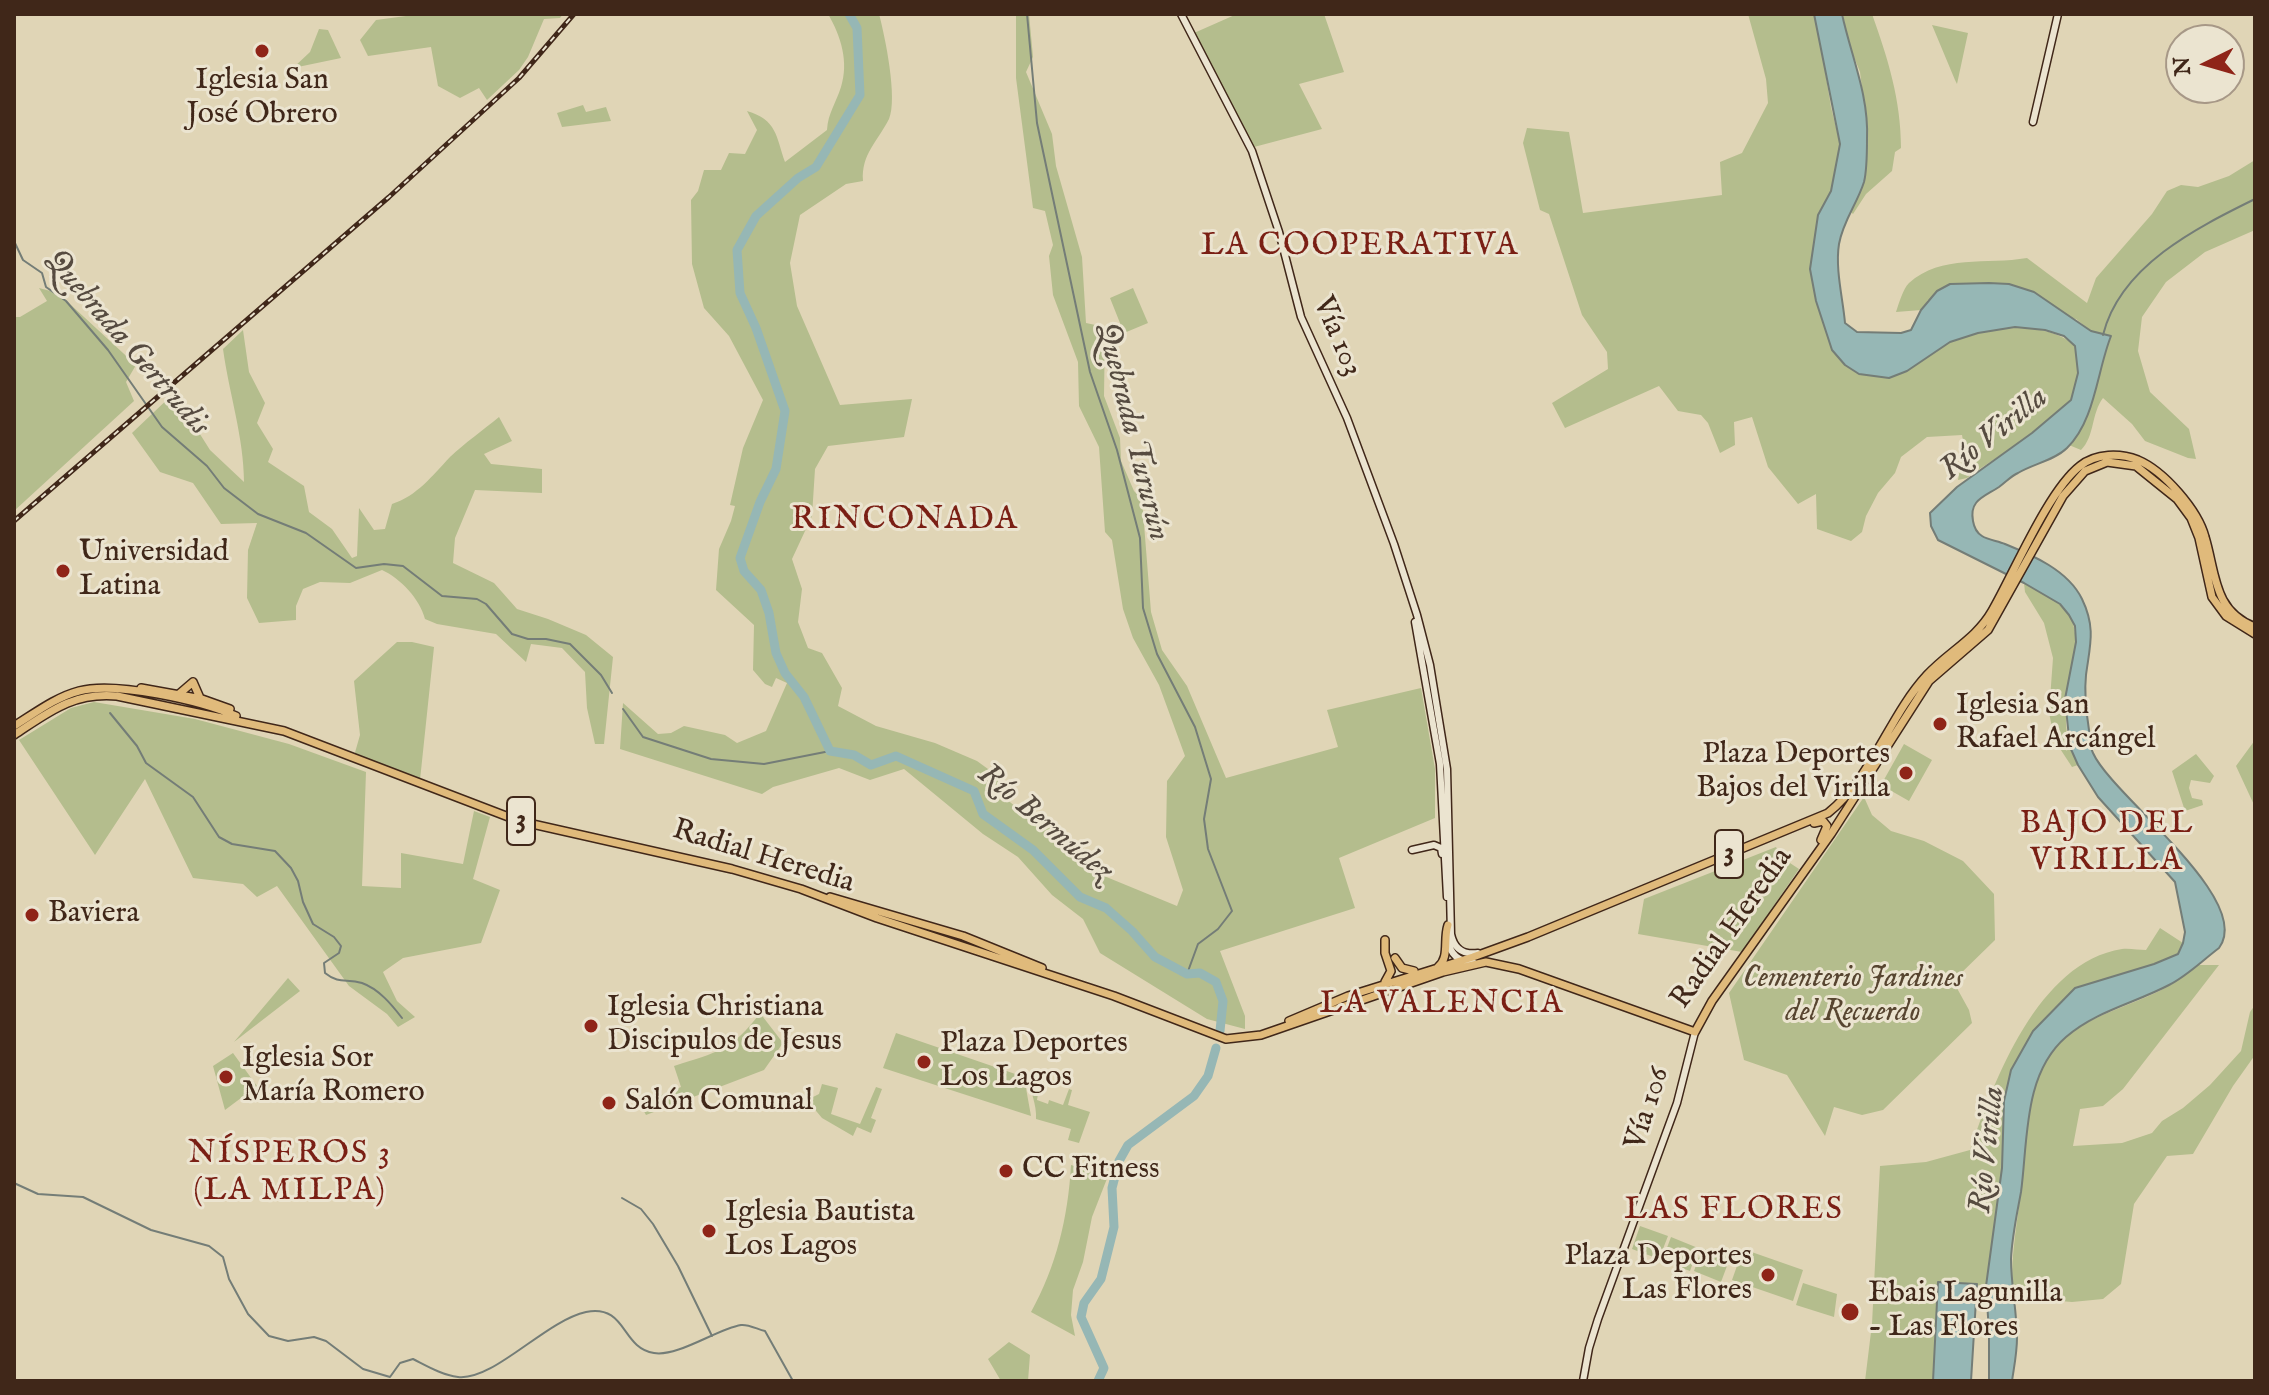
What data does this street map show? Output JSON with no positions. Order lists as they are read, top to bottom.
{
  "streets": {
    "main road": [
      "Vía 103",
      "3",
      "Radial Heredia",
      "Vía 106"
    ]
  },
  "crossings": [
    ["Vía 103", "Radial Heredia"],
    ["3", "Radial Heredia"],
    ["Radial Heredia", "Vía 106"]
  ],
  "districts": [
    "LA COOPERATIVA",
    "RINCONADA",
    "BAJO DEL VIRILLA",
    "LA VALENCIA",
    "NÍSPEROS 3 (LA MILPA)",
    "LAS FLORES"
  ],
  "water": [
    "Quebrada Gertrudis",
    "Quebrada Tururún",
    "Río Virilla",
    "Río Bermúdez"
  ],
  "parks": ["Cementerio Jardines del Recuerdo"],
  "places": [
    "Iglesia San José Obrero",
    "Universidad Latina",
    "Iglesia San Rafael Arcángel",
    "Plaza Deportes Bajos del Virilla",
    "Baviera",
    "Iglesia Christiana Discipulos de Jesus",
    "Plaza Deportes Los Lagos",
    "Iglesia Sor María Romero",
    "Salón Comunal",
    "CC Fitness",
    "Iglesia Bautista Los Lagos",
    "Plaza Deportes Las Flores",
    "Ebais Lagunilla - Las Flores"
  ],
  "north": "left"
}
